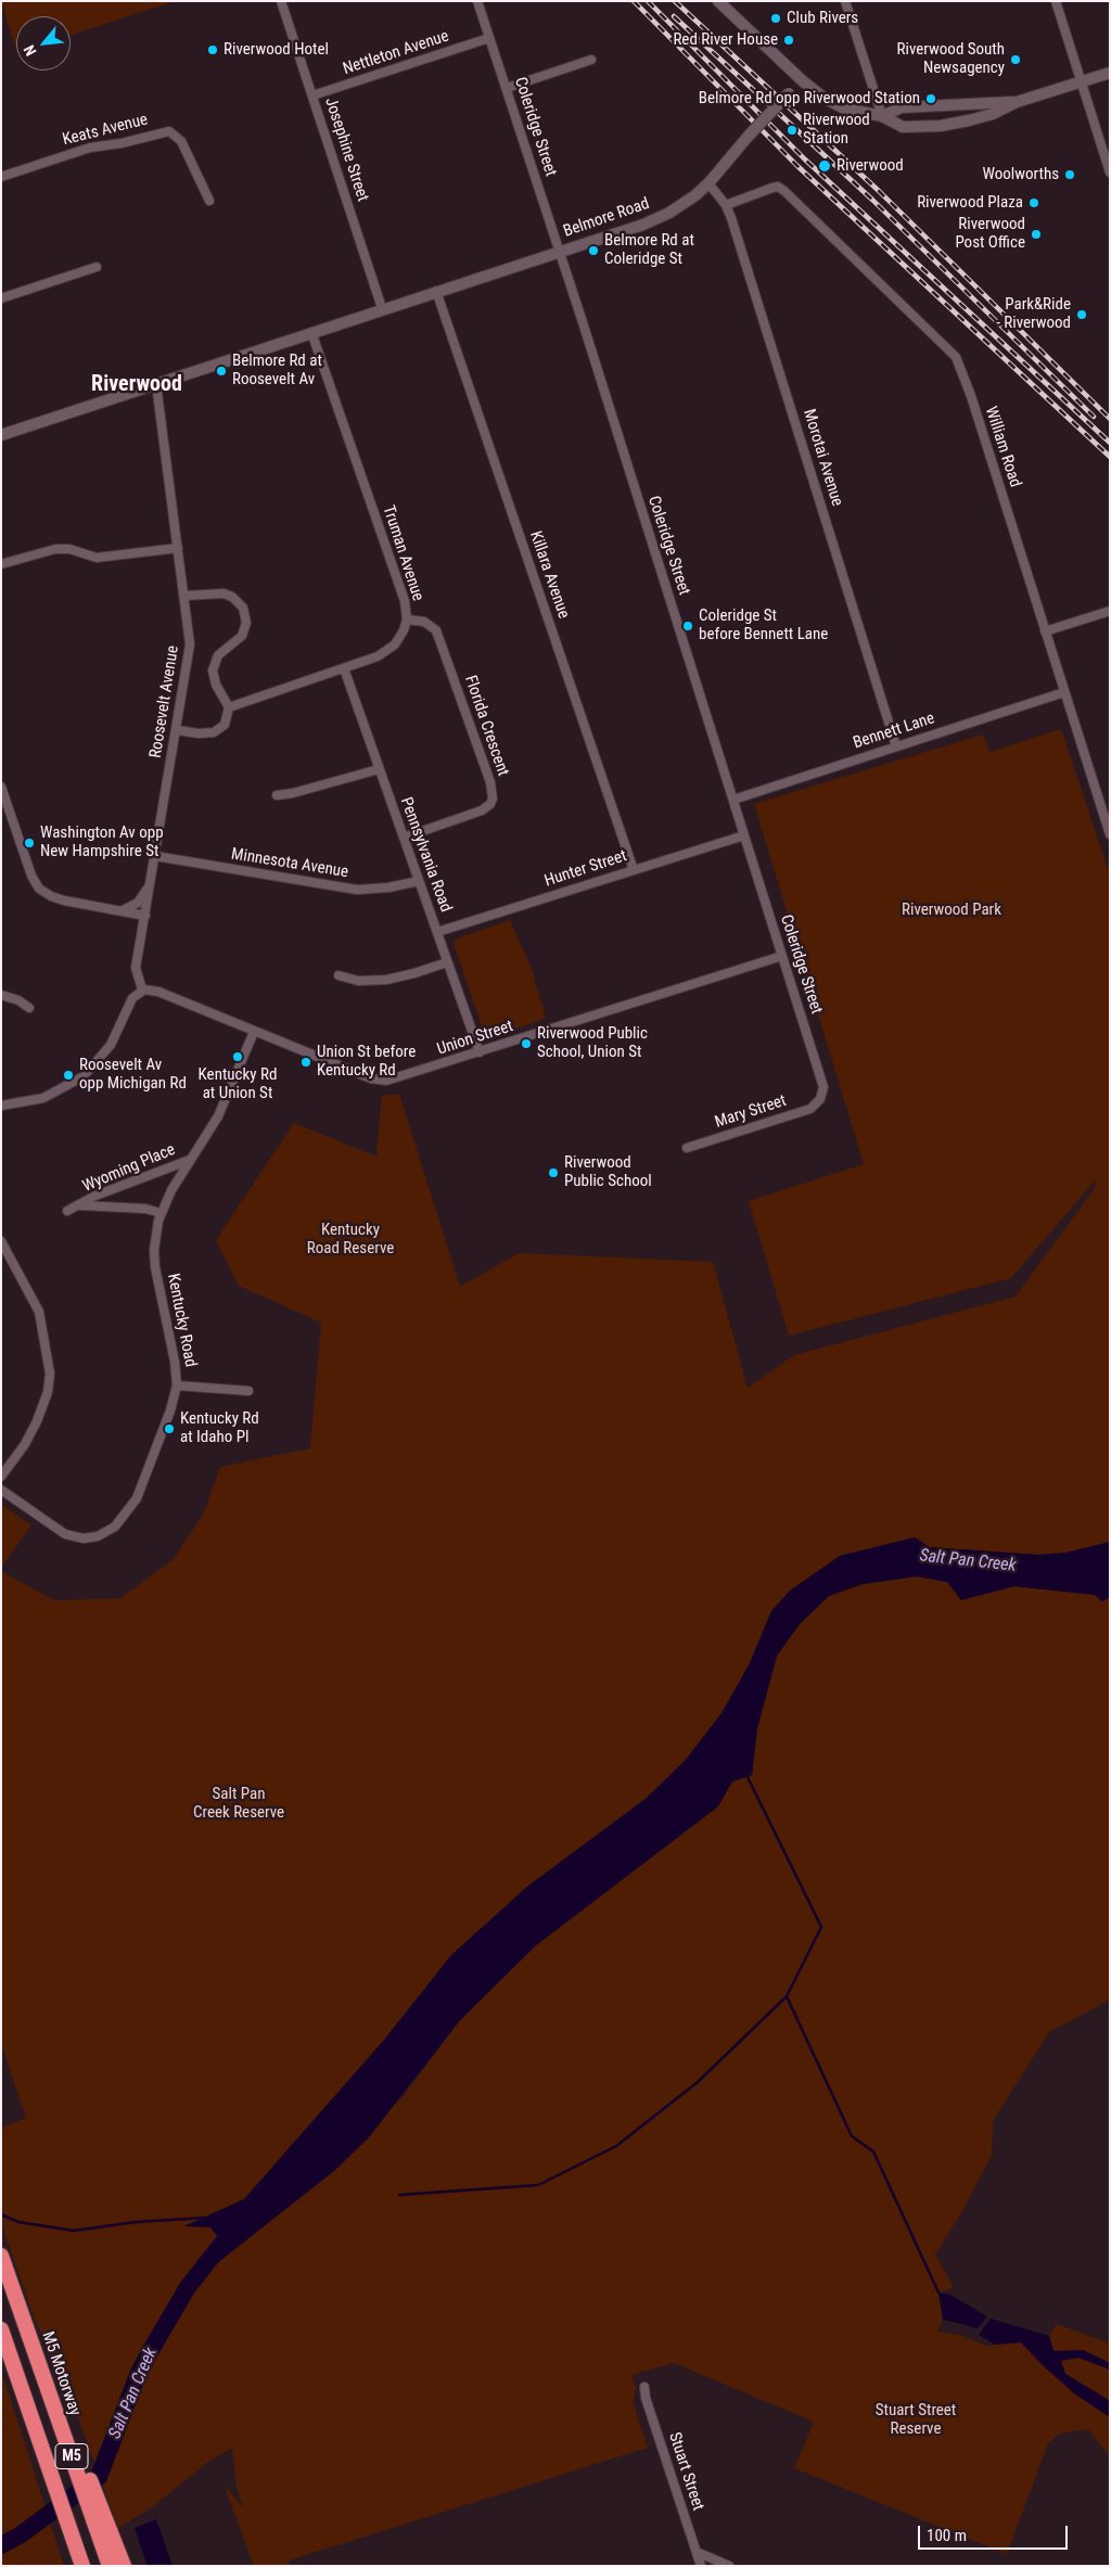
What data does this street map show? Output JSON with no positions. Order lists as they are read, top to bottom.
{
  "streets": {
    "highway": ["M5 Motorway", "M5"],
    "main road": ["Belmore Road"],
    "street": [
      "Nettleton Avenue",
      "Coleridge Street",
      "Keats Avenue",
      "Josephine Street",
      "William Road",
      "Morotai Avenue",
      "Truman Avenue",
      "Killara Avenue",
      "Roosevelt Avenue",
      "Florida Crescent",
      "Bennett Lane",
      "Pennsylvania Road",
      "Minnesota Avenue",
      "Hunter Street",
      "Union Street",
      "Mary Street",
      "Wyoming Place",
      "Kentucky Road",
      "Stuart Street"
    ]
  },
  "crossings": [
    ["Nettleton Avenue", "Coleridge Street"],
    ["Nettleton Avenue", "Josephine Street"],
    ["Coleridge Street", "Belmore Road"],
    ["Coleridge Street", "Bennett Lane"],
    ["Coleridge Street", "Hunter Street"],
    ["Coleridge Street", "Union Street"],
    ["Coleridge Street", "Mary Street"],
    ["Josephine Street", "Belmore Road"],
    ["Belmore Road", "Morotai Avenue"],
    ["Belmore Road", "Truman Avenue"],
    ["Belmore Road", "Killara Avenue"],
    ["Belmore Road", "Roosevelt Avenue"],
    ["William Road", "Morotai Avenue"],
    ["William Road", "Bennett Lane"],
    ["Morotai Avenue", "Bennett Lane"],
    ["Truman Avenue", "Florida Crescent"],
    ["Truman Avenue", "Pennsylvania Road"],
    ["Killara Avenue", "Hunter Street"],
    ["Roosevelt Avenue", "Minnesota Avenue"],
    ["Roosevelt Avenue", "Union Street"],
    ["Florida Crescent", "Pennsylvania Road"],
    ["Pennsylvania Road", "Minnesota Avenue"],
    ["Pennsylvania Road", "Hunter Street"],
    ["Pennsylvania Road", "Union Street"],
    ["Union Street", "Kentucky Road"],
    ["Wyoming Place", "Kentucky Road"]
  ],
  "districts": ["Riverwood"],
  "water": ["Salt Pan Creek"],
  "parks": [
    "Riverwood Park",
    "Kentucky Road Reserve",
    "Salt Pan Creek Reserve",
    "Stuart Street Reserve"
  ],
  "places": [
    "Club Rivers",
    "Red River House",
    "Riverwood Hotel",
    "Riverwood South Newsagency",
    "Belmore Rd opp Riverwood Station",
    "Riverwood Station",
    "Riverwood",
    "Woolworths",
    "Riverwood Plaza",
    "Riverwood Post Office",
    "Belmore Rd at Coleridge St",
    "Park&Ride - Riverwood",
    "Belmore Rd at Roosevelt Av",
    "Coleridge St before Bennett Lane",
    "Washington Av opp New Hampshire St",
    "Riverwood Public School, Union St",
    "Kentucky Rd at Union St",
    "Union St before Kentucky Rd",
    "Roosevelt Av opp Michigan Rd",
    "Riverwood Public School",
    "Kentucky Rd at Idaho Pl"
  ],
  "scale_bar": "100 m",
  "north": "bottom left"
}
